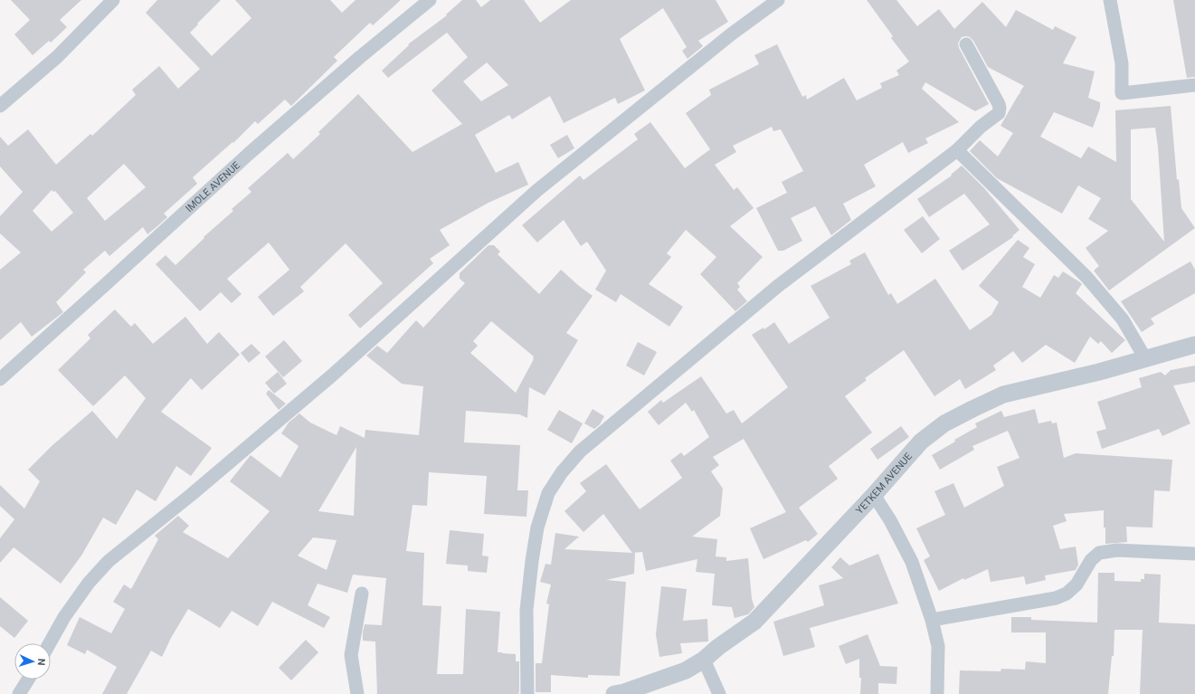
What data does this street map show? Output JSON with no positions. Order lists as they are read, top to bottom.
{
  "streets": {
    "street": ["IMOLE AVENUE", "YETKEM AVENUE"]
  },
  "north": "right"
}
